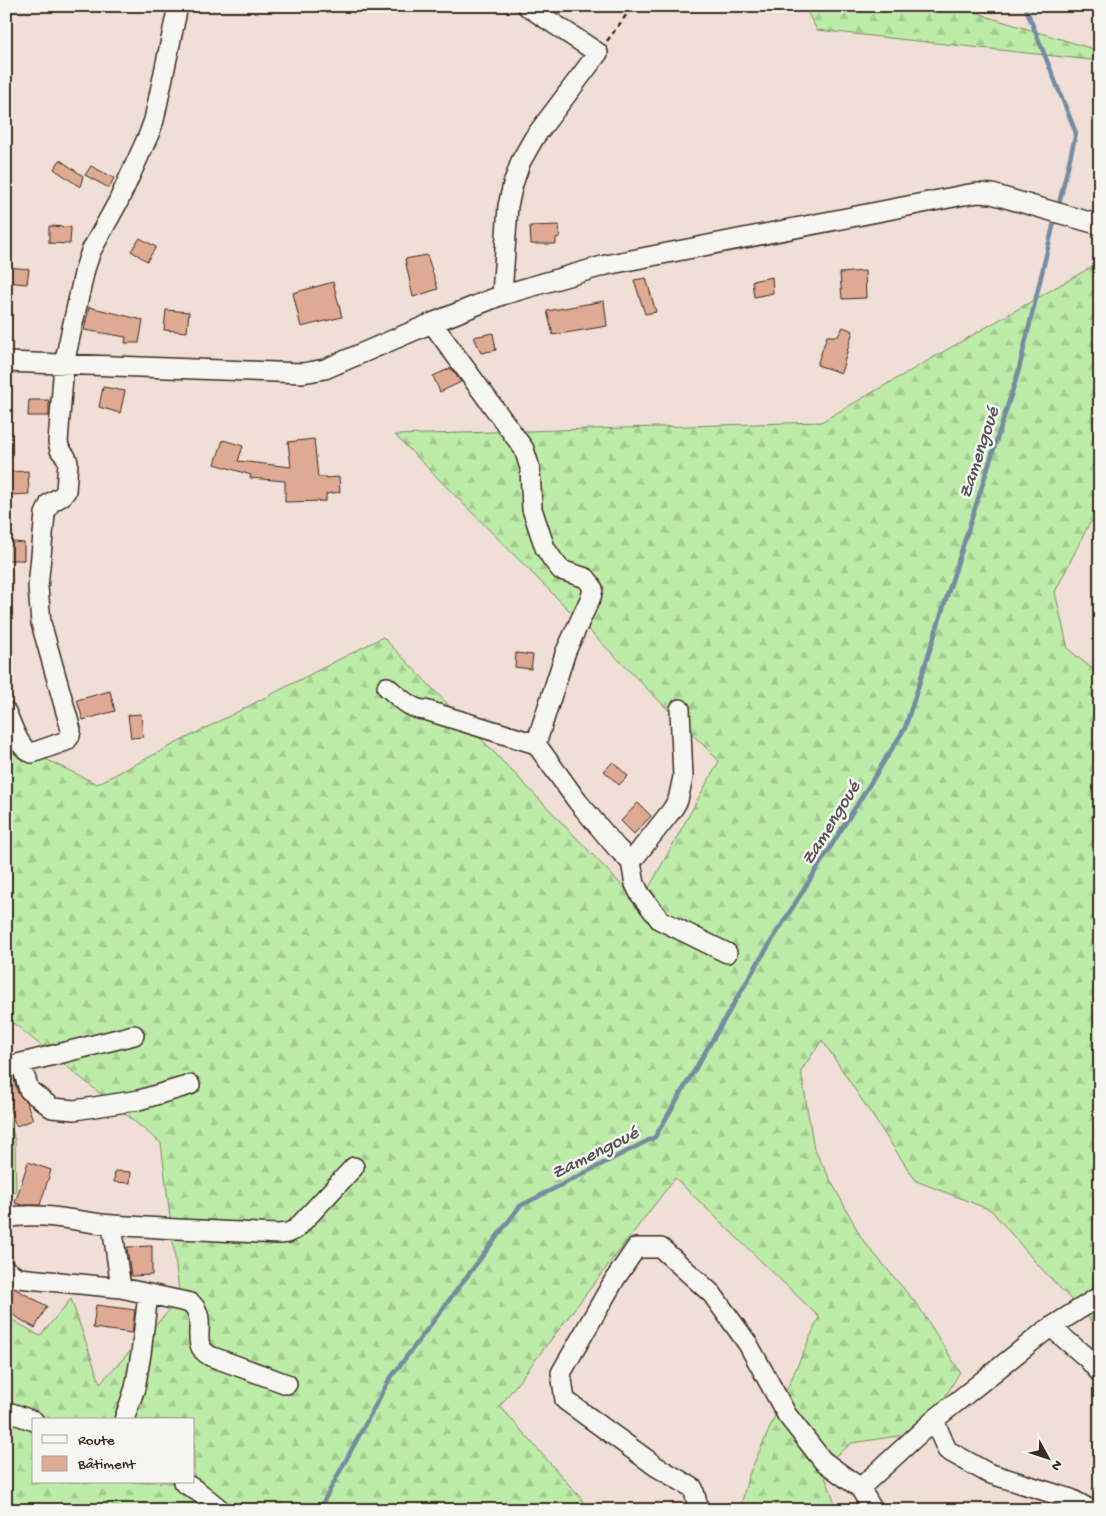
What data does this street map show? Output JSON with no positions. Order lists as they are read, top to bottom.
{
  "water": ["Zamengoué"],
  "legend": ["Route", "Bâtiment"],
  "north": "bottom right"
}
